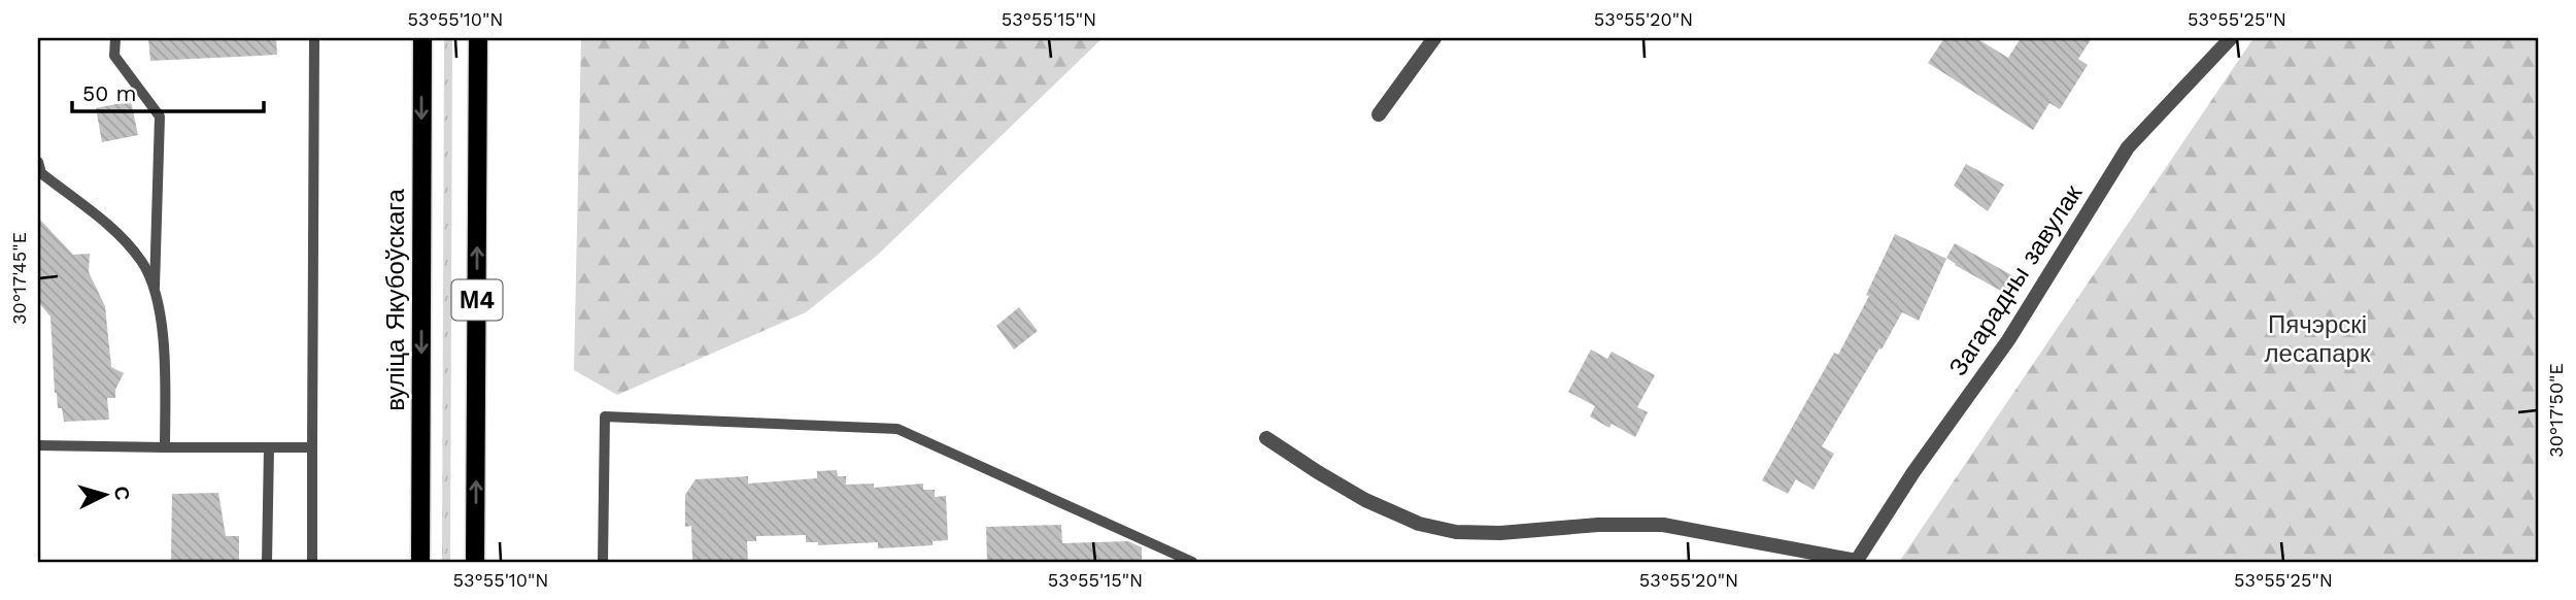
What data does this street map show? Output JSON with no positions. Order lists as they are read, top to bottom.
{
  "streets": {
    "main road": ["вуліца Якубоўскага", "М4"],
    "street": ["Загарадны завулак"]
  },
  "parks": ["Пячэрскі лесапарк"],
  "scale_bar": "50 m",
  "north": "right",
  "coordinates": [
    "53°55'10\"N",
    "53°55'15\"N",
    "53°55'20\"N",
    "53°55'25\"N",
    "30°17'45\"E",
    "30°17'50\"E"
  ]
}
